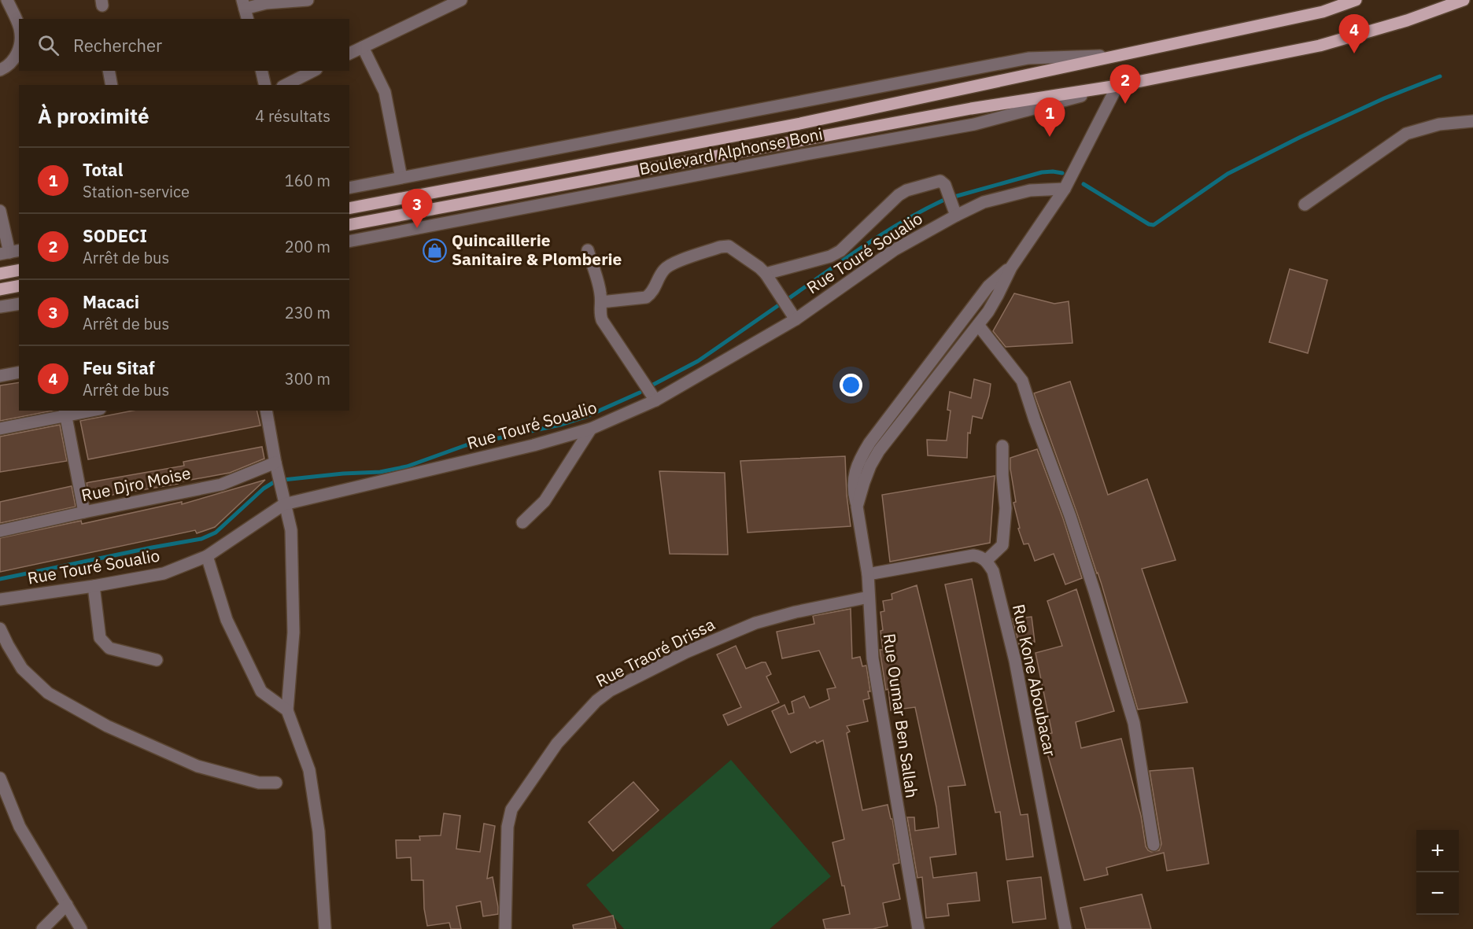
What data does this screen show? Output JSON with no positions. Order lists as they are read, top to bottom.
{
  "streets": {
    "main road": ["Boulevard Alphonse Boni"],
    "street": [
      "Rue Touré Soualio",
      "Rue Djro Moise",
      "Rue Traoré Drissa",
      "Rue Kone Aboubacar",
      "Rue Oumar Ben Sallah"
    ]
  },
  "crossings": [
    ["Boulevard Alphonse Boni", "Rue Oumar Ben Sallah"],
    ["Rue Touré Soualio", "Rue Oumar Ben Sallah"],
    ["Rue Traoré Drissa", "Rue Oumar Ben Sallah"]
  ],
  "places": {
    "shop": ["Quincaillerie Sanitaire & Plomberie"]
  },
  "page": {
    "pins": [
      "4",
      "2",
      "1",
      "3"
    ],
    "search": "Rechercher",
    "heading": ["À proximité", "4 résultats"],
    "list": [
      {
        "mark": "1",
        "name": "Total",
        "note": "Station-service",
        "value": "160 m"
      },
      {
        "mark": "2",
        "name": "SODECI",
        "note": "Arrêt de bus",
        "value": "200 m"
      },
      {
        "mark": "3",
        "name": "Macaci",
        "note": "Arrêt de bus",
        "value": "230 m"
      },
      {
        "mark": "4",
        "name": "Feu Sitaf",
        "note": "Arrêt de bus",
        "value": "300 m"
      }
    ],
    "map_buttons": ["+", "−"]
  }
}
